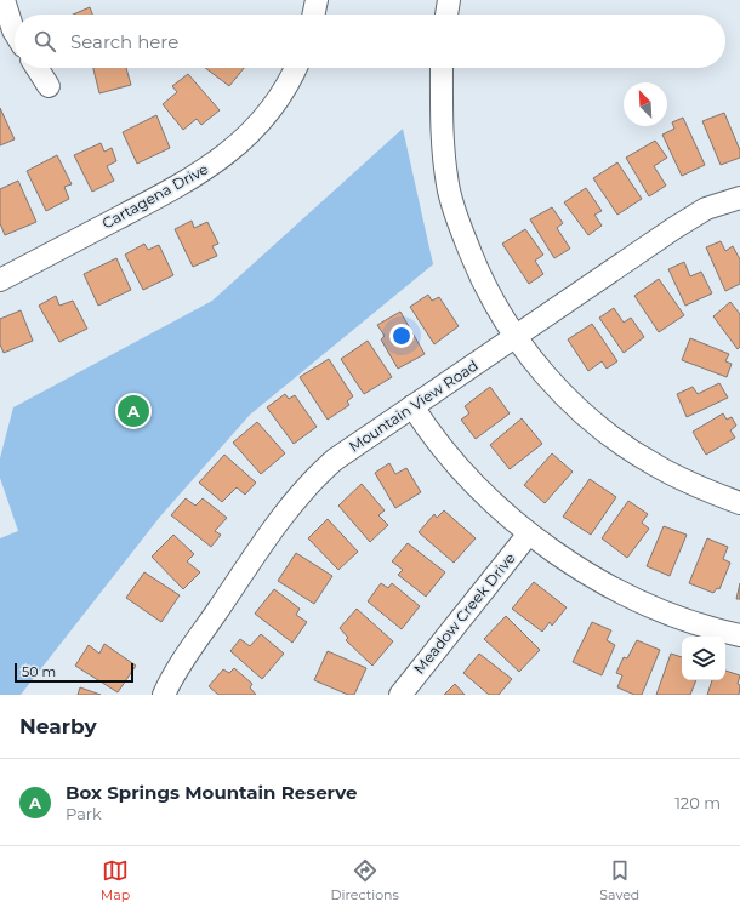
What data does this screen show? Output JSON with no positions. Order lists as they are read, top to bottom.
{
  "streets": {
    "street": ["Cartagena Drive", "Mountain View Road", "Meadow Creek Drive"]
  },
  "scale_bar": "50 m",
  "north": "top left",
  "page": {
    "search": "Search here",
    "pins": "A",
    "scale": "50 m",
    "heading": "Nearby",
    "list": [
      {
        "mark": "A",
        "name": "Box Springs Mountain Reserve",
        "note": "Park",
        "value": "120 m"
      }
    ],
    "nav": ["Map", "Directions", "Saved"]
  }
}
